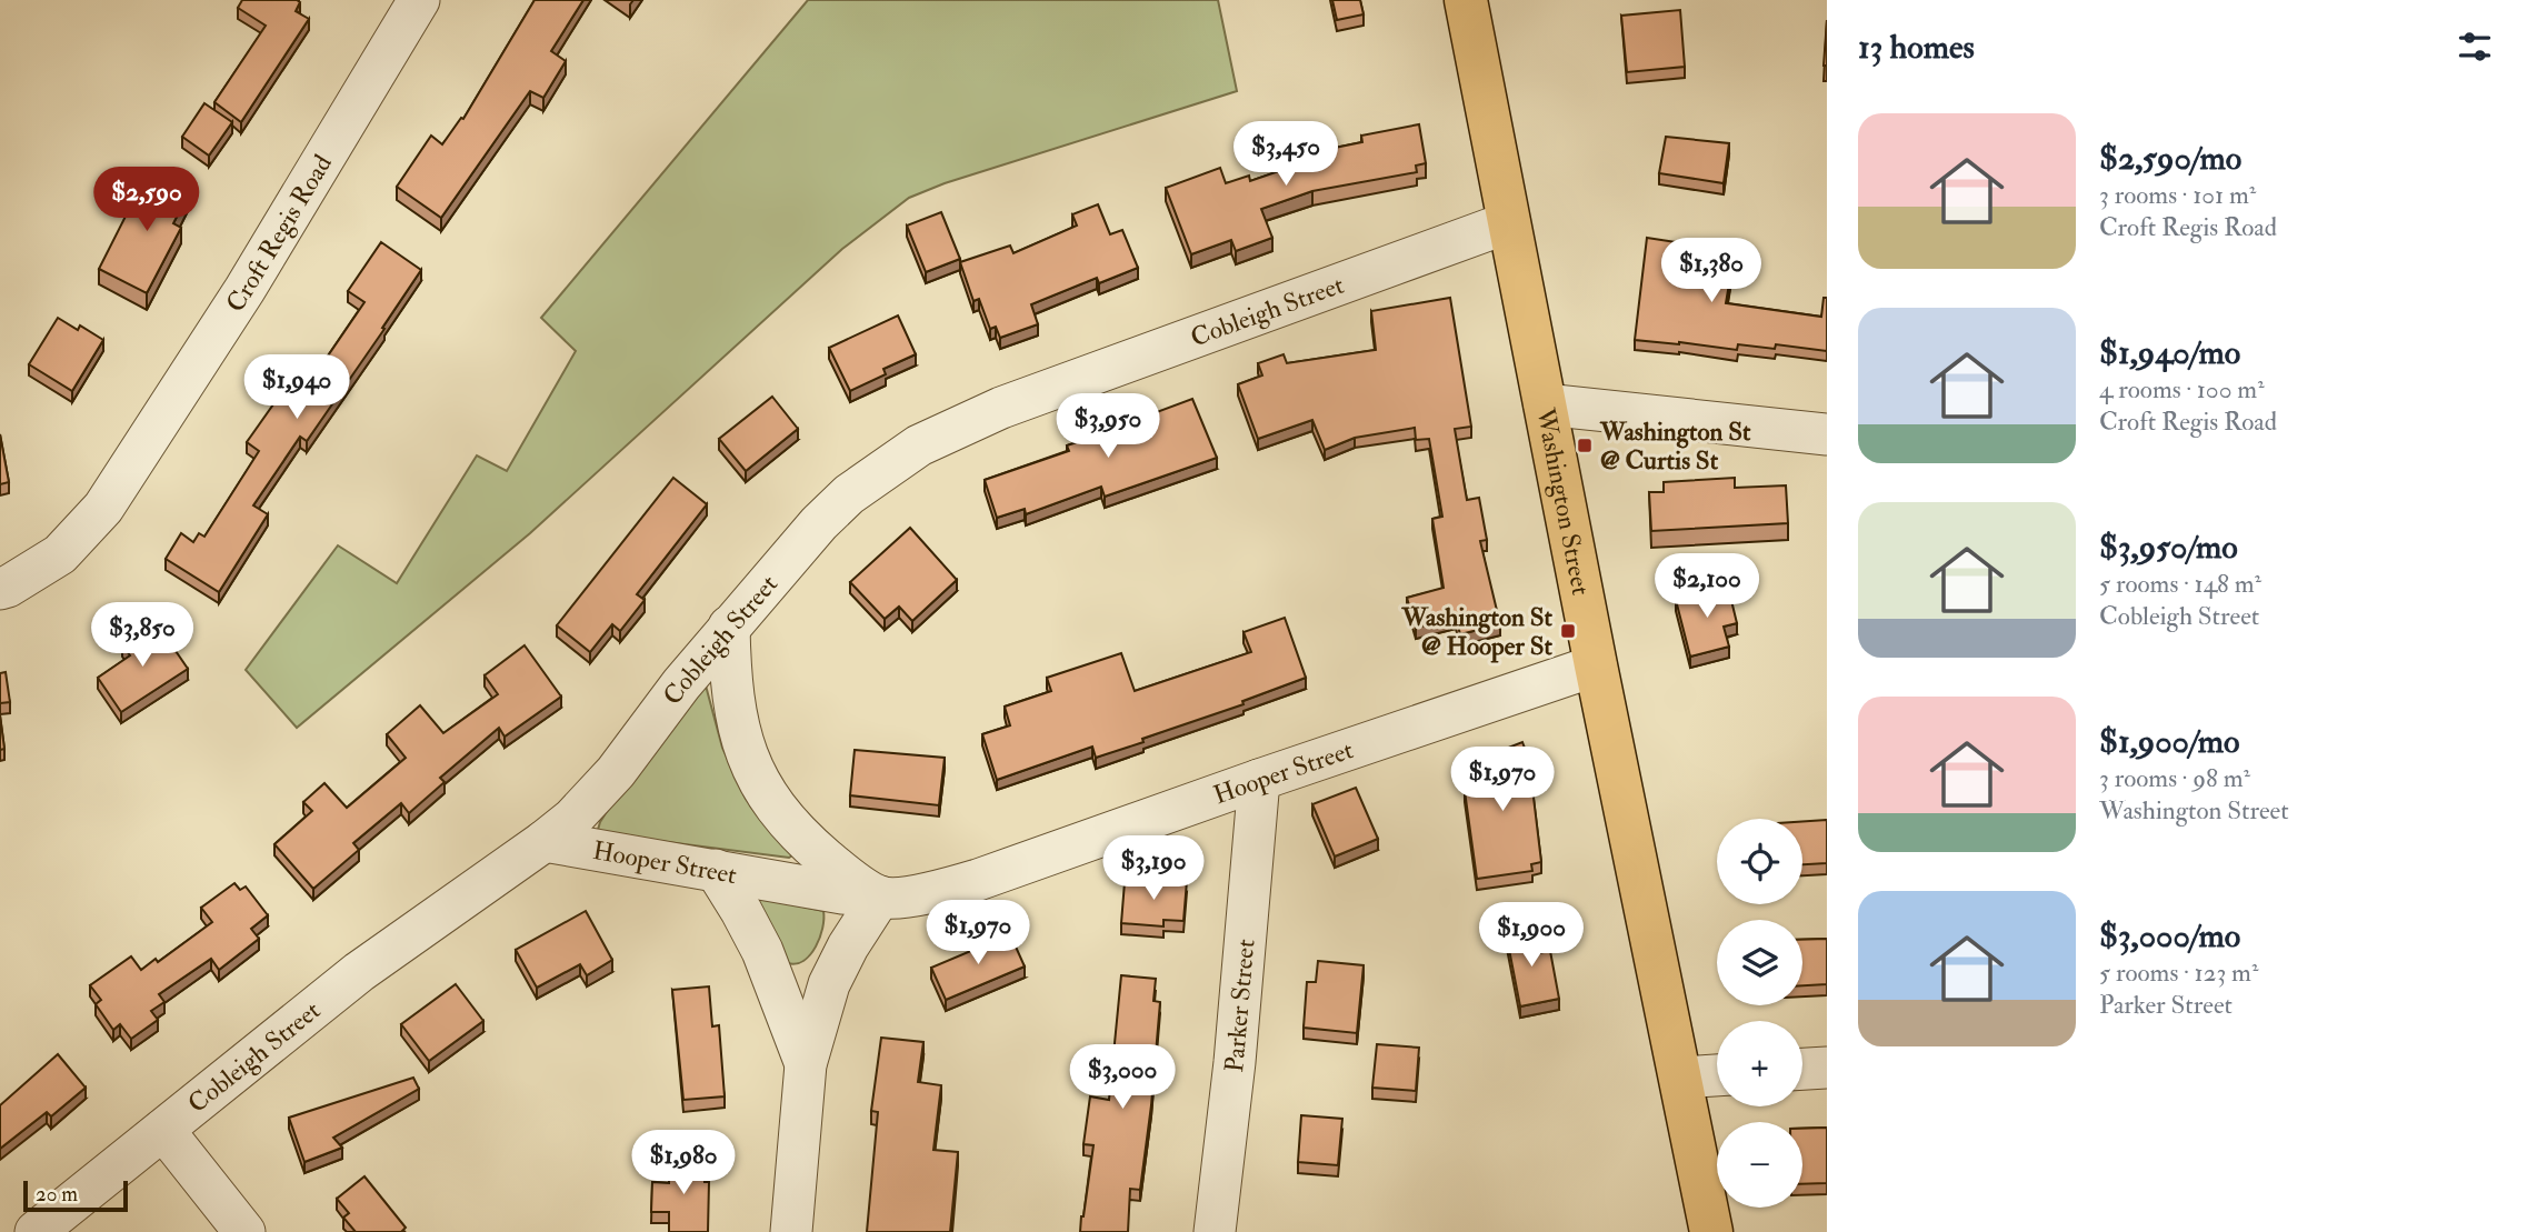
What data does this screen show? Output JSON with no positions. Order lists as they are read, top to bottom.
{
  "streets": {
    "main road": ["Washington Street"],
    "street": [
      "Croft Regis Road",
      "Cobleigh Street",
      "Hooper Street",
      "Parker Street"
    ]
  },
  "crossings": [
    ["Cobleigh Street", "Washington Street"],
    ["Cobleigh Street", "Hooper Street"],
    ["Washington Street", "Hooper Street"],
    ["Hooper Street", "Parker Street"]
  ],
  "places": {
    "transit": ["Washington St @ Curtis St", "Washington St @ Hooper St"]
  },
  "scale_bar": "20 m",
  "page": {
    "heading": "13 homes",
    "list": [
      {
        "name": "$2,590/mo",
        "note": "3 rooms · 101 m² · Croft Regis Road"
      },
      {
        "name": "$1,940/mo",
        "note": "4 rooms · 100 m² · Croft Regis Road"
      },
      {
        "name": "$3,950/mo",
        "note": "5 rooms · 148 m² · Cobleigh Street"
      },
      {
        "name": "$1,900/mo",
        "note": "3 rooms · 98 m² · Washington Street"
      },
      {
        "name": "$3,000/mo",
        "note": "5 rooms · 123 m² · Parker Street"
      }
    ],
    "price": [
      "$3,450",
      "$2,590",
      "$1,380",
      "$1,940",
      "$3,950",
      "$2,100",
      "$3,850",
      "$1,970",
      "$3,190",
      "$1,970",
      "$1,900",
      "$3,000",
      "$1,980"
    ],
    "map_buttons": ["+", "−"],
    "scale": "20 m"
  }
}
